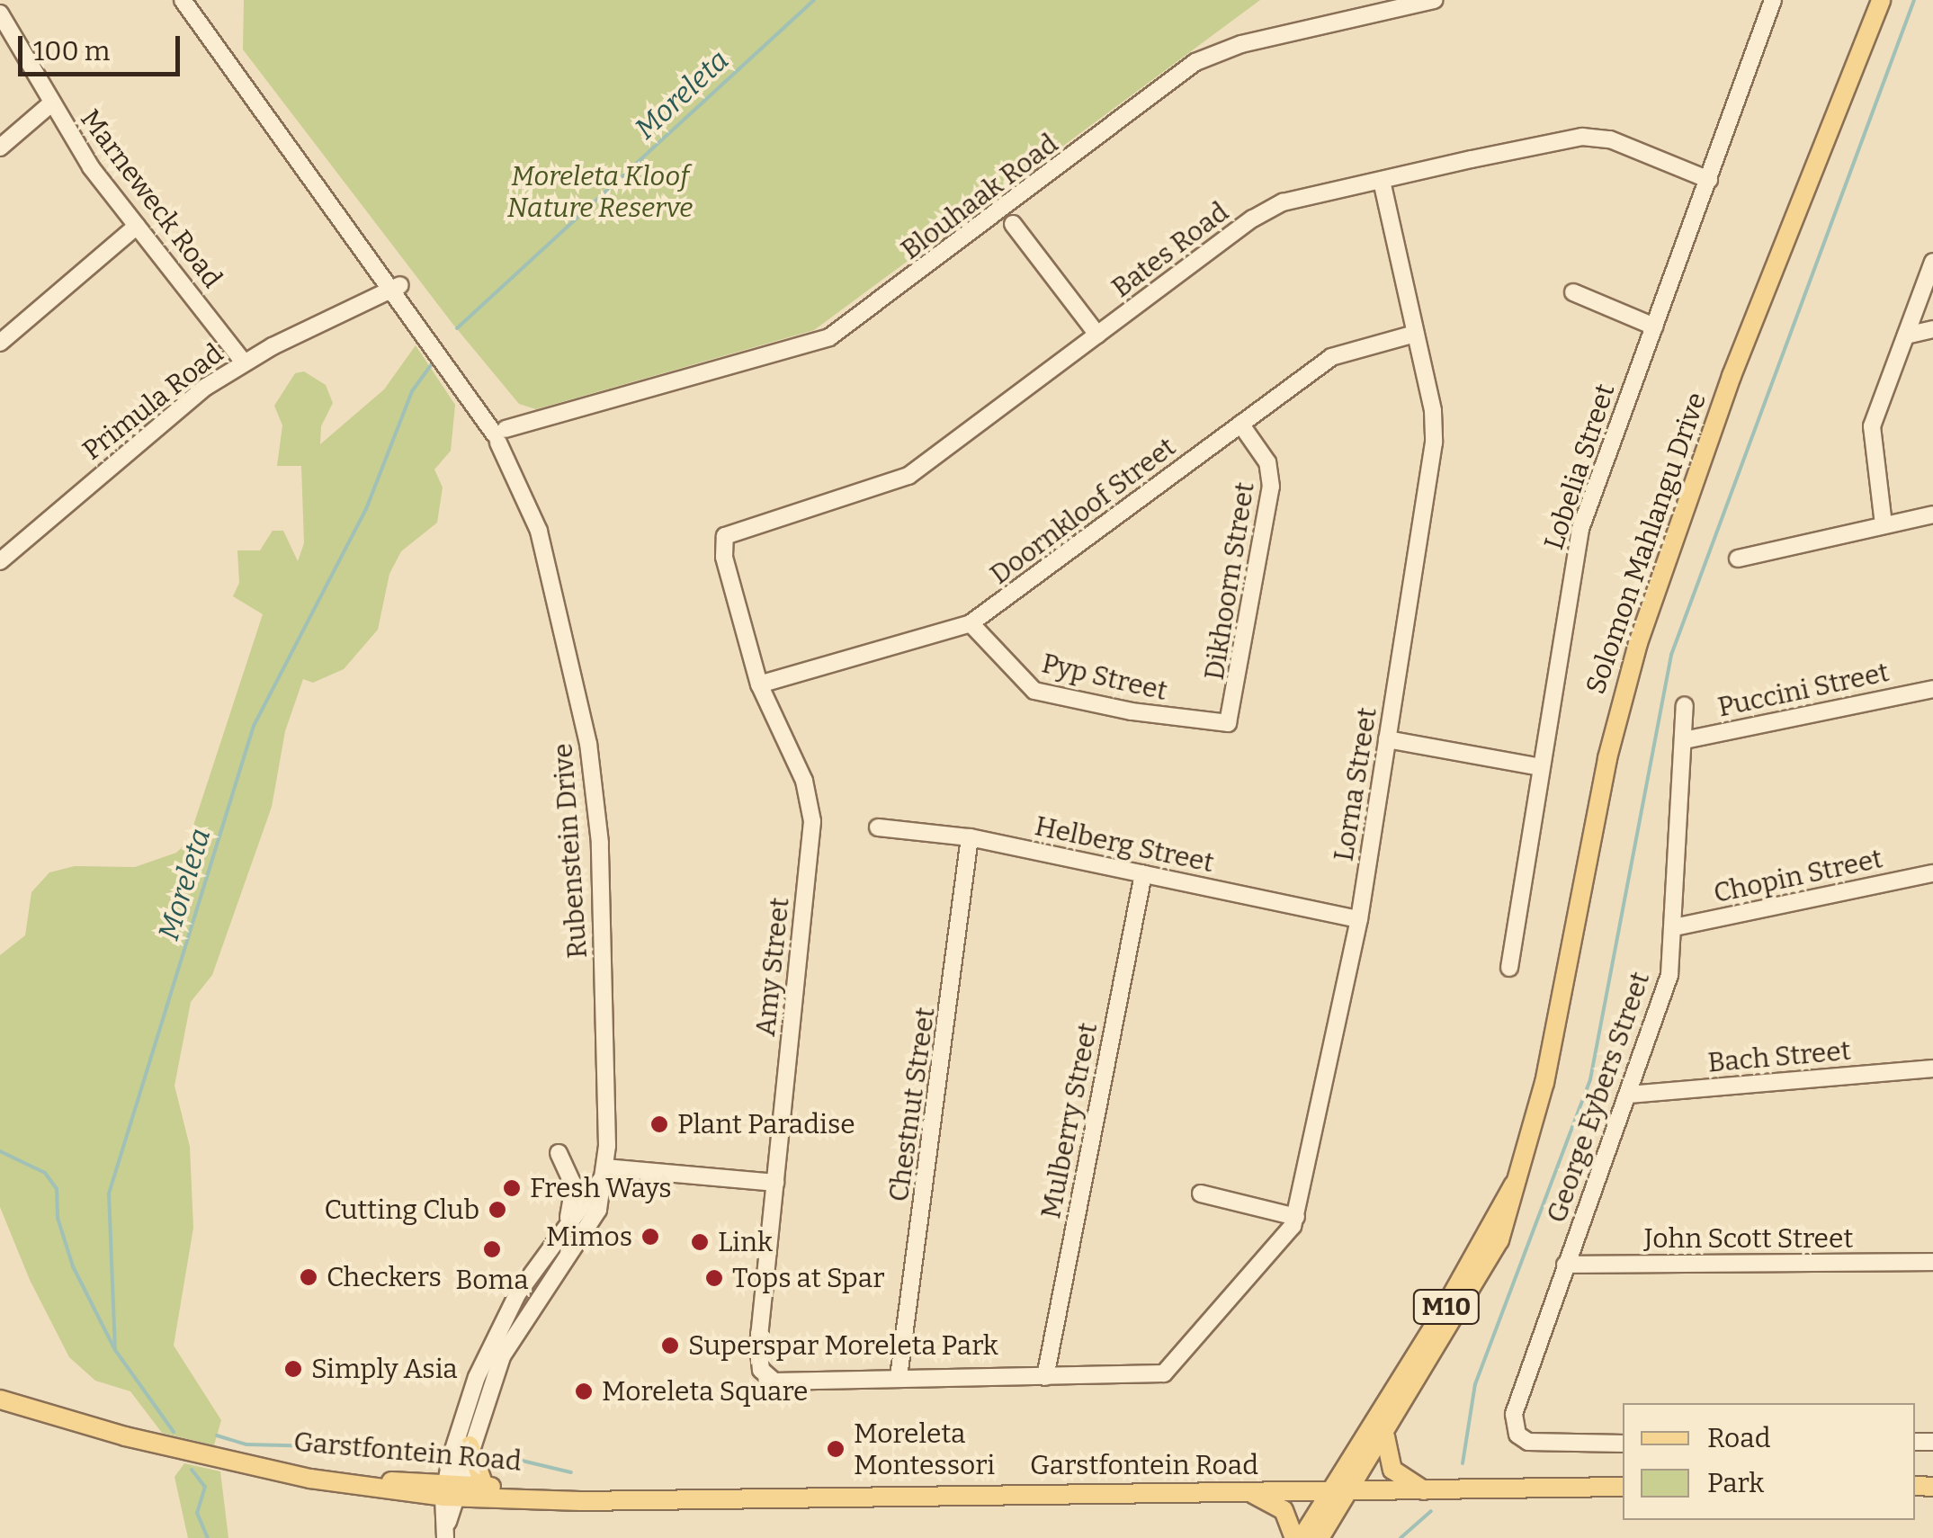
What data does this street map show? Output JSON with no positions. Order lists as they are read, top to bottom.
{
  "streets": {
    "main road": ["Solomon Mahlangu Drive", "M10", "Garstfontein Road"],
    "street": [
      "Blouhaak Road",
      "Marneweck Road",
      "Bates Road",
      "Primula Road",
      "Lobelia Street",
      "Doornkloof Street",
      "Dikhoorn Street",
      "Pyp Street",
      "Puccini Street",
      "Lorna Street",
      "Helberg Street",
      "Rubenstein Drive",
      "Chopin Street",
      "Amy Street",
      "Bach Street",
      "George Eybers Street",
      "Chestnut Street",
      "Mulberry Street",
      "John Scott Street"
    ]
  },
  "crossings": [
    ["Blouhaak Road", "Rubenstein Drive"],
    ["Marneweck Road", "Primula Road"],
    ["Bates Road", "Lobelia Street"],
    ["Bates Road", "Lorna Street"],
    ["Bates Road", "Amy Street"],
    ["Primula Road", "Rubenstein Drive"],
    ["Doornkloof Street", "Dikhoorn Street"],
    ["Doornkloof Street", "Pyp Street"],
    ["Doornkloof Street", "Lorna Street"],
    ["Doornkloof Street", "Amy Street"],
    ["Solomon Mahlangu Drive", "Garstfontein Road"],
    ["Dikhoorn Street", "Pyp Street"],
    ["Puccini Street", "George Eybers Street"],
    ["Lorna Street", "Helberg Street"],
    ["Lorna Street", "Mulberry Street"],
    ["Helberg Street", "Chestnut Street"],
    ["Helberg Street", "Mulberry Street"],
    ["Rubenstein Drive", "Garstfontein Road"],
    ["Chopin Street", "George Eybers Street"],
    ["Amy Street", "Chestnut Street"],
    ["Bach Street", "George Eybers Street"],
    ["George Eybers Street", "John Scott Street"]
  ],
  "water": ["Moreleta"],
  "parks": ["Moreleta Kloof Nature Reserve"],
  "places": [
    "Plant Paradise",
    "Fresh Ways",
    "Cutting Club",
    "Mimos",
    "Link",
    "Boma",
    "Checkers",
    "Tops at Spar",
    "Superspar Moreleta Park",
    "Simply Asia",
    "Moreleta Square",
    "Moreleta Montessori"
  ],
  "legend": ["Road", "Park"],
  "scale_bar": "100 m"
}
